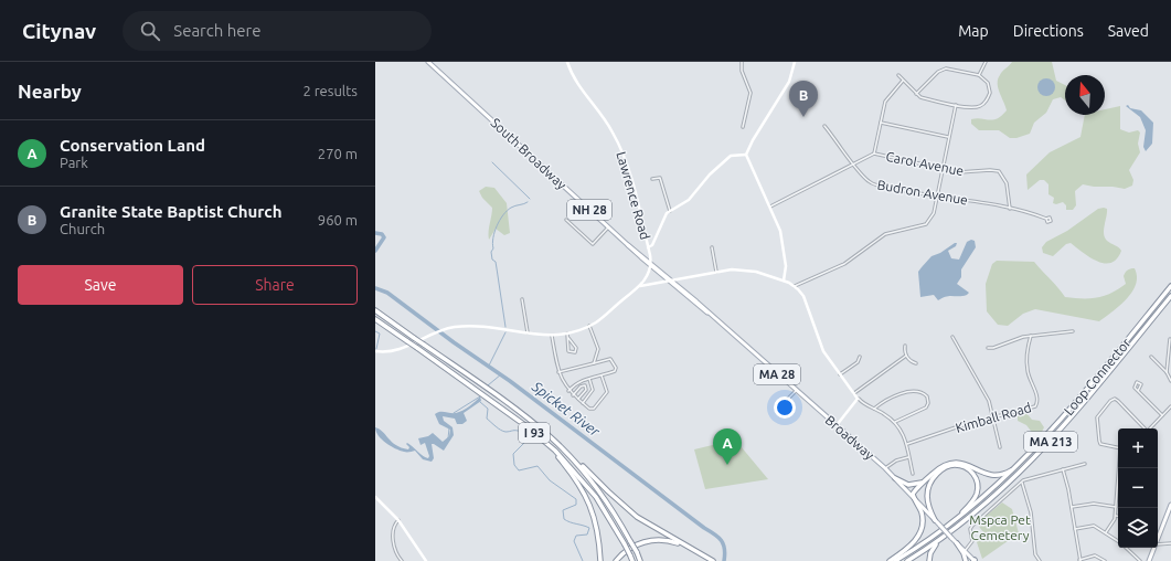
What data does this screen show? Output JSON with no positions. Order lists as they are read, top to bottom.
{
  "streets": {
    "highway": ["Loop Connector", "I 93", "MA 213"],
    "main road": [
      "South Broadway",
      "NH 28",
      "MA 28",
      "Broadway"
    ],
    "street": [
      "Carol Avenue",
      "Budron Avenue",
      "Lawrence Road",
      "Kimball Road"
    ]
  },
  "crossings": [
    ["South Broadway", "Lawrence Road"],
    ["South Broadway", "Broadway"],
    ["Carol Avenue", "Budron Avenue"]
  ],
  "water": ["Spicket River"],
  "parks": ["Mspca Pet Cemetery"],
  "north": "top",
  "page": {
    "header": "Citynav",
    "search": "Search here",
    "nav": ["Map", "Directions", "Saved"],
    "heading": ["Nearby", "2 results"],
    "pins": ["B", "A"],
    "list": [
      {
        "mark": "A",
        "name": "Conservation Land",
        "note": "Park",
        "value": "270 m"
      },
      {
        "mark": "B",
        "name": "Granite State Baptist Church",
        "note": "Church",
        "value": "960 m"
      }
    ],
    "buttons": ["Save", "Share"],
    "map_buttons": ["+", "−"]
  }
}
